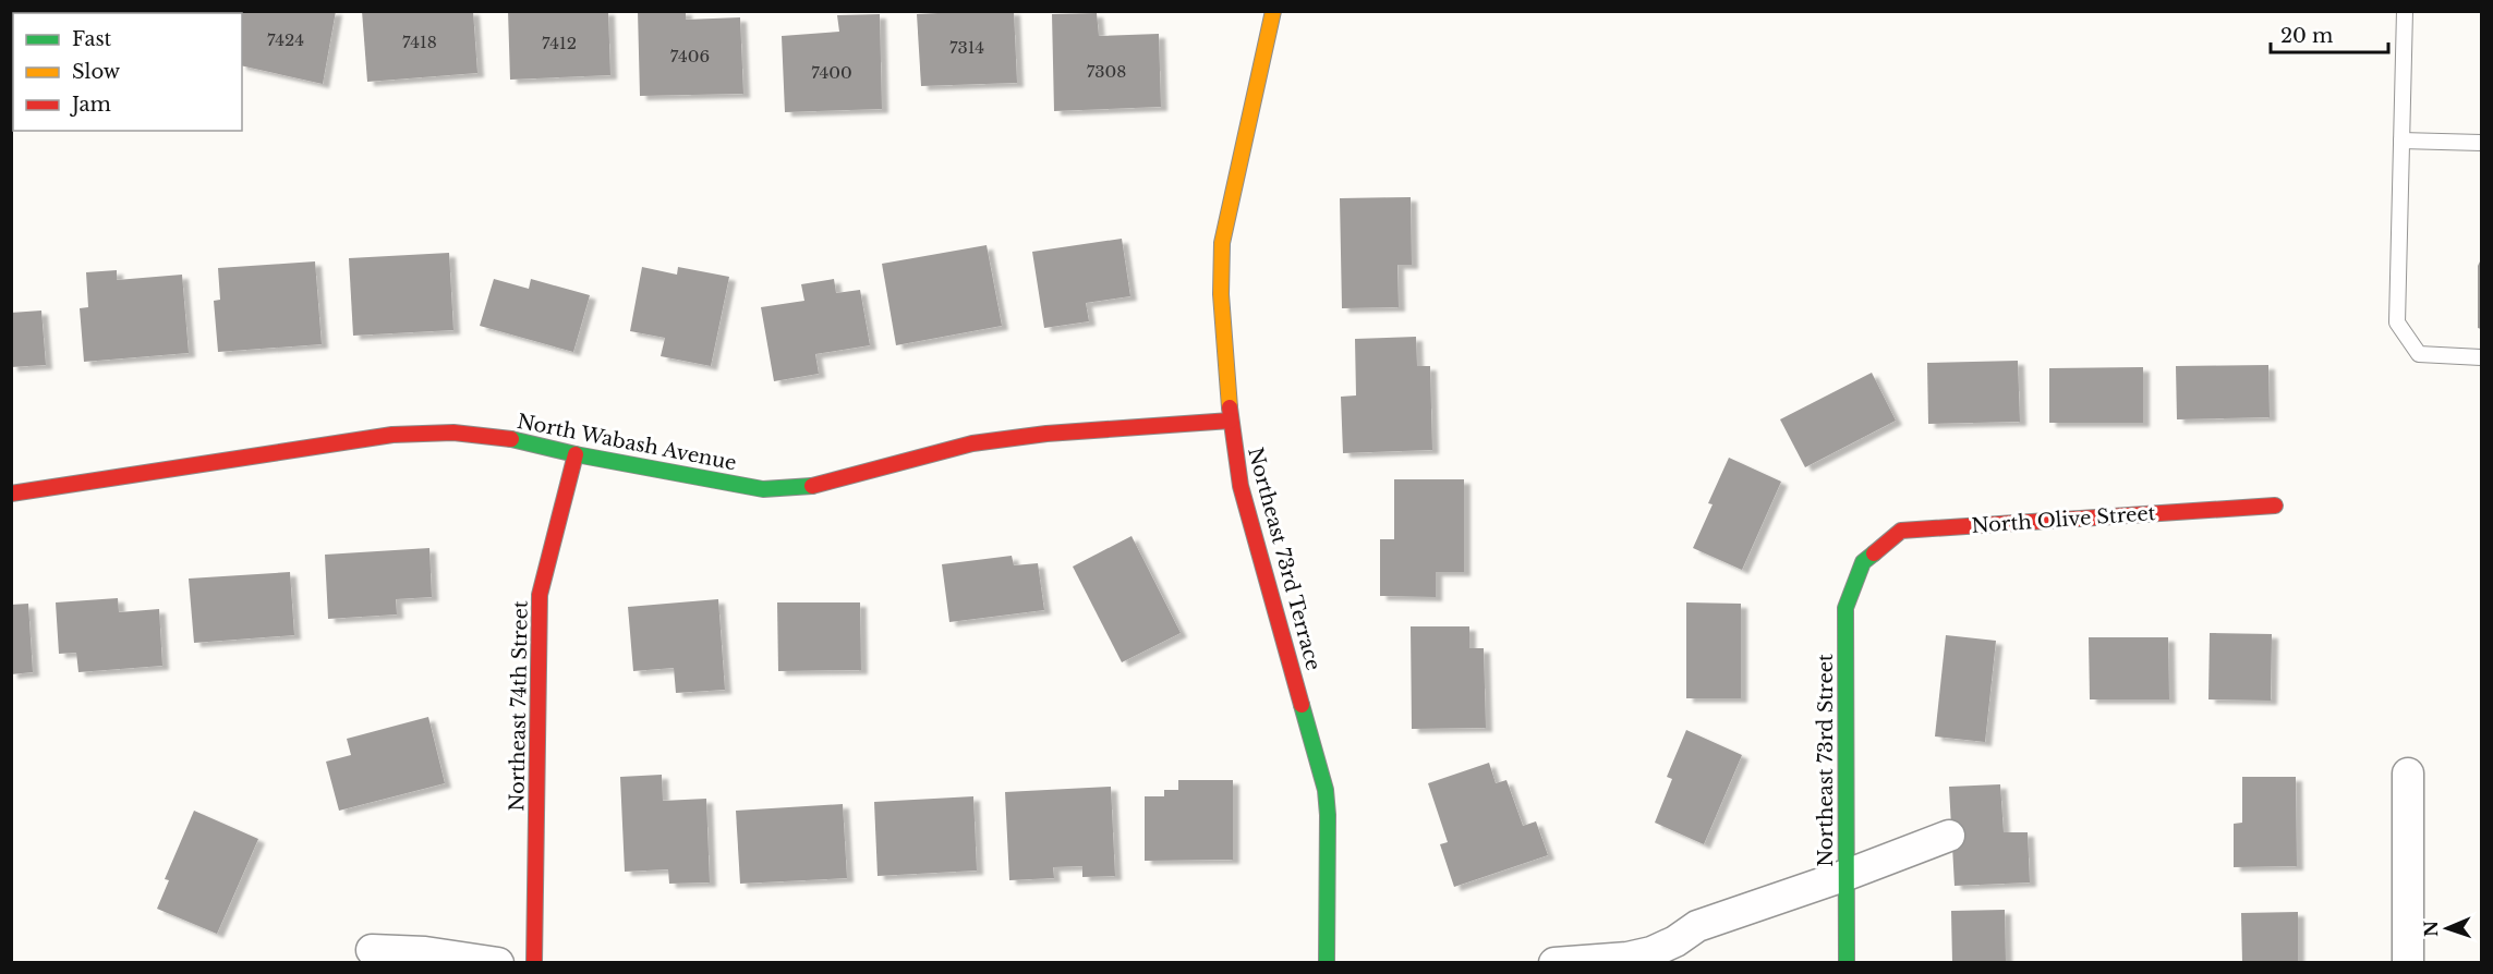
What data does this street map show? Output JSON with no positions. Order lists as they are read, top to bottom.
{
  "streets": {
    "street": [
      "North Wabash Avenue",
      "North Olive Street",
      "Northeast 73rd Terrace",
      "Northeast 74th Street",
      "Northeast 73rd Street"
    ]
  },
  "crossings": [
    ["North Wabash Avenue", "Northeast 73rd Terrace"],
    ["North Wabash Avenue", "Northeast 74th Street"],
    ["North Olive Street", "Northeast 73rd Street"]
  ],
  "house_numbers": [
    "7424",
    "7418",
    "7412",
    "7314",
    "7406",
    "7308",
    "7400"
  ],
  "legend": ["Fast", "Slow", "Jam"],
  "scale_bar": "20 m",
  "north": "left"
}
